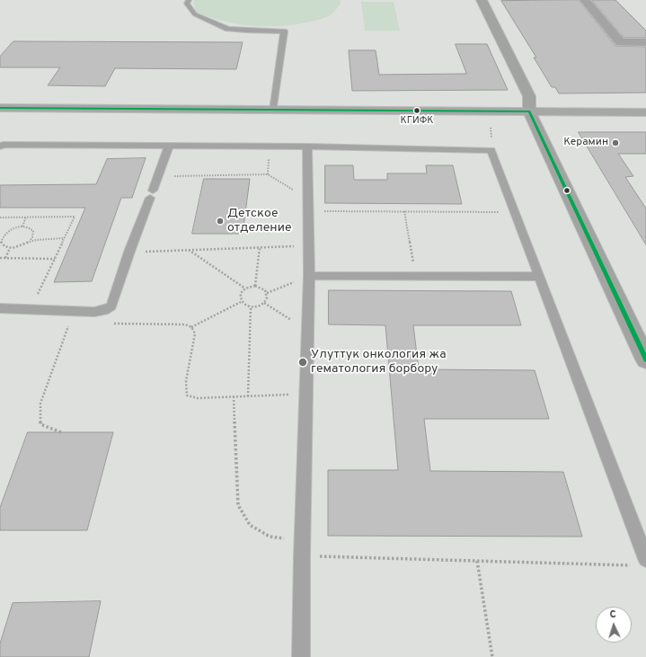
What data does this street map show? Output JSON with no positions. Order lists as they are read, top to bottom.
{
  "places": [
    "КГИФК",
    "Керамин",
    "Детское отделение",
    "Улуттук онкология жа гематология борбору"
  ],
  "north": "top"
}
